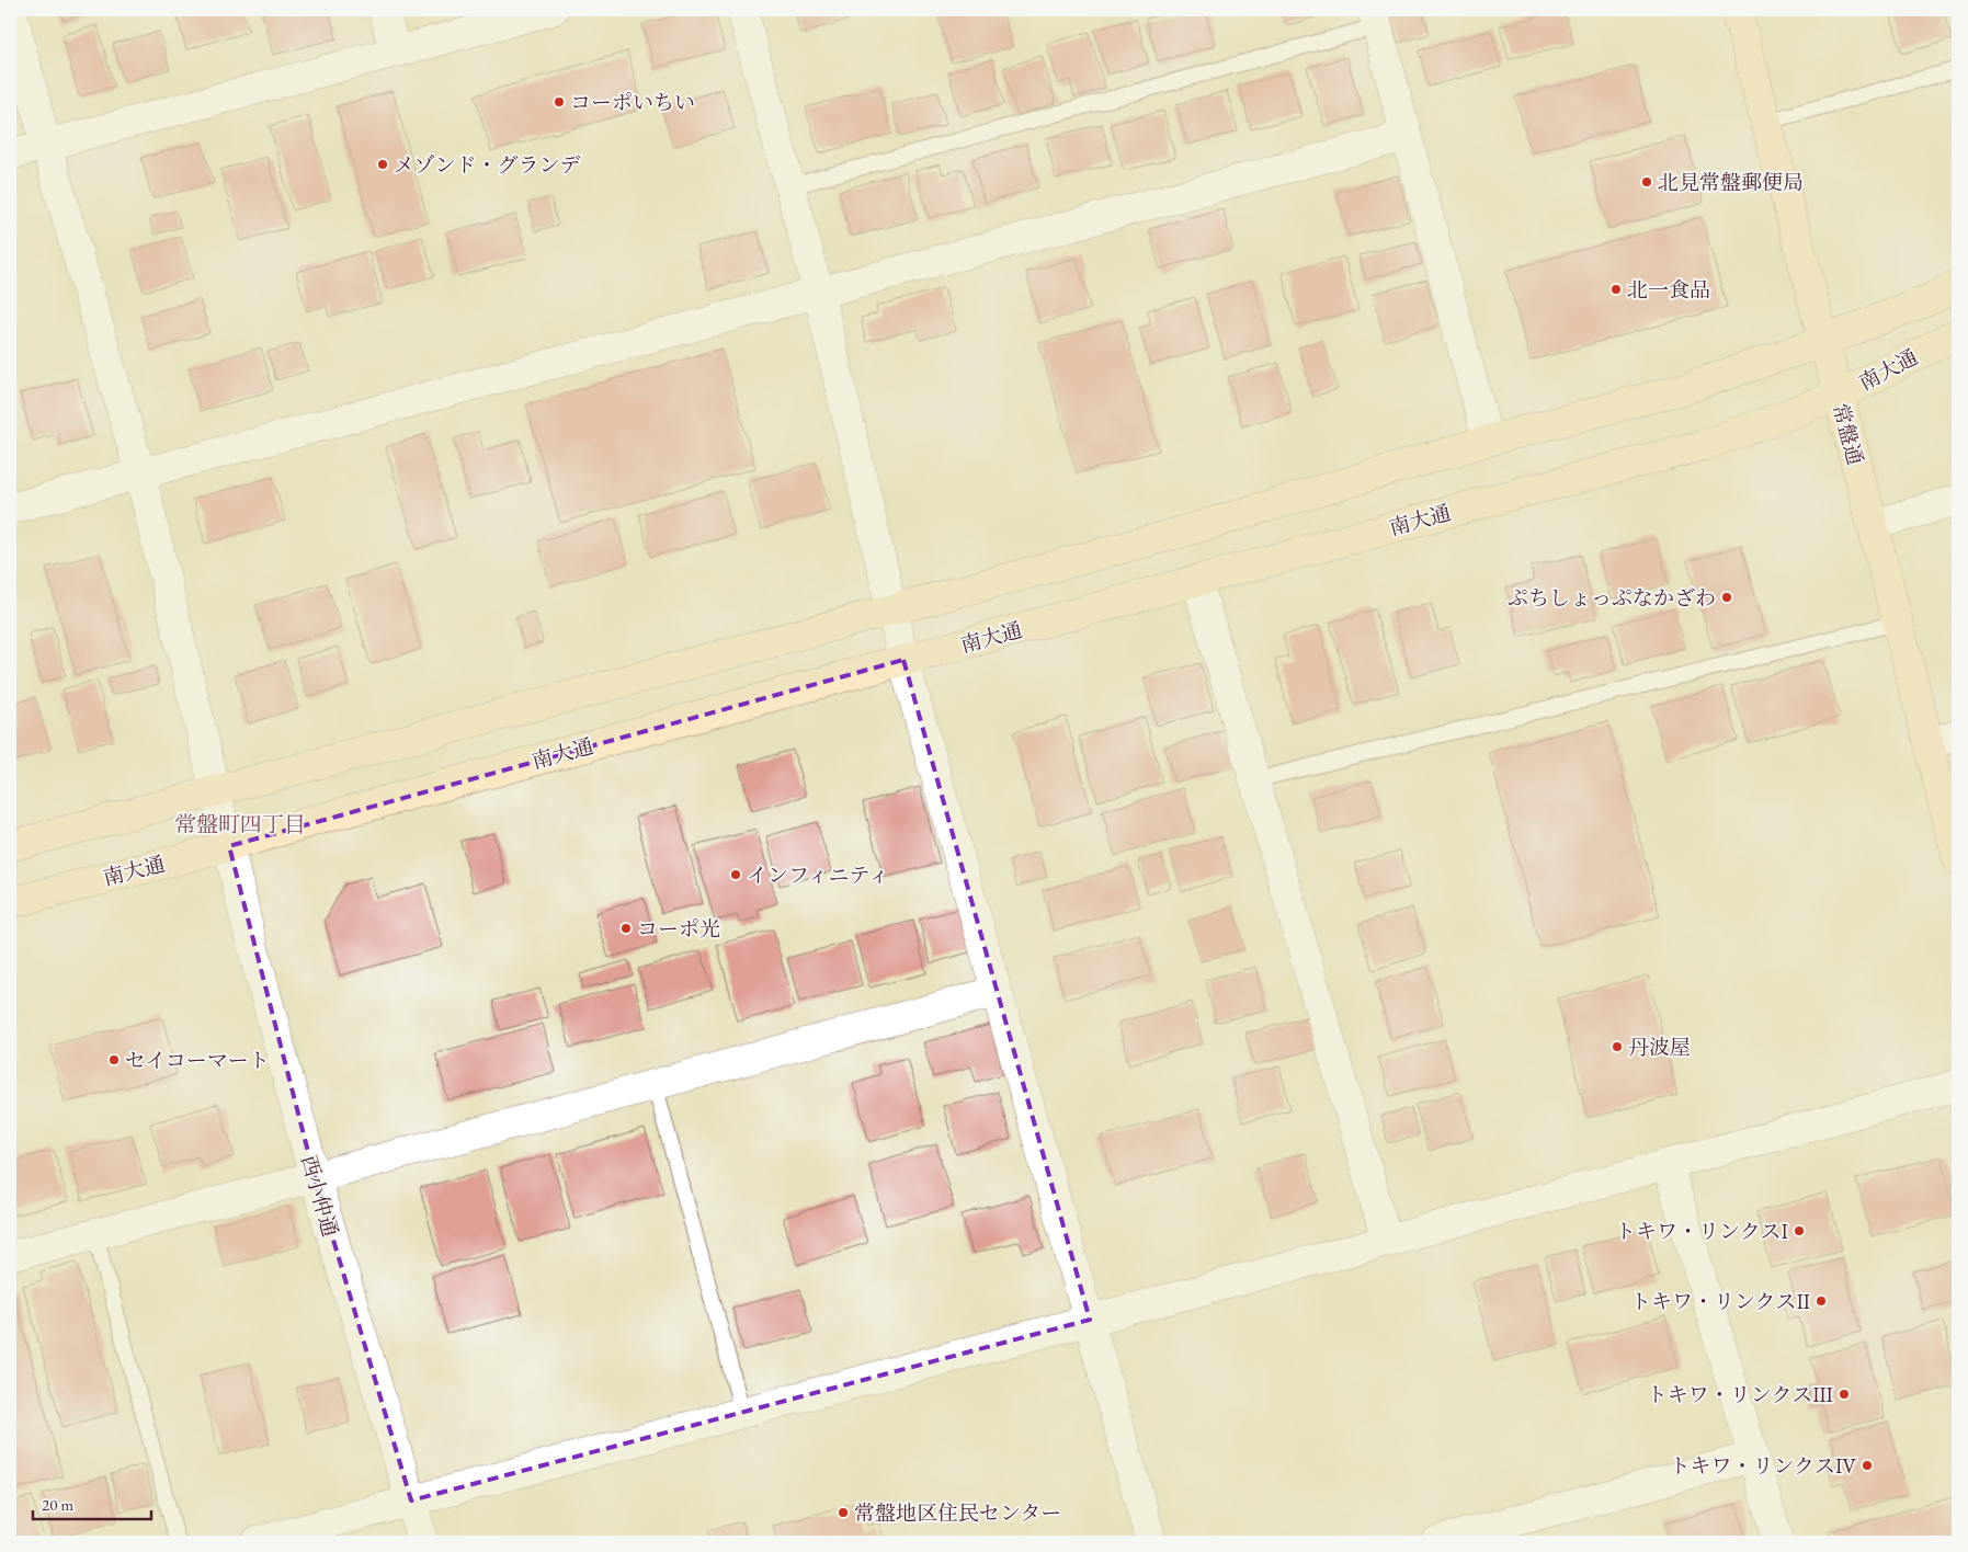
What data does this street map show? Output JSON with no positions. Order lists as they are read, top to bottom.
{
  "streets": {
    "street": ["南大通", "常盤通", "西小仲通"]
  },
  "crossings": [
    ["南大通", "常盤通"],
    ["南大通", "西小仲通"]
  ],
  "districts": ["常盤町四丁目"],
  "places": [
    "コーポいちい",
    "メゾンド・グランデ",
    "北見常盤郵便局",
    "北一食品",
    "ぷちしょっぷなかざわ",
    "インフィニティ",
    "コーポ光",
    "丹波屋",
    "セイコーマート",
    "トキワ・リンクスⅠ",
    "トキワ・リンクスⅡ",
    "トキワ・リンクスⅢ",
    "トキワ・リンクスⅣ",
    "常盤地区住民センター"
  ],
  "scale_bar": "20 m"
}
